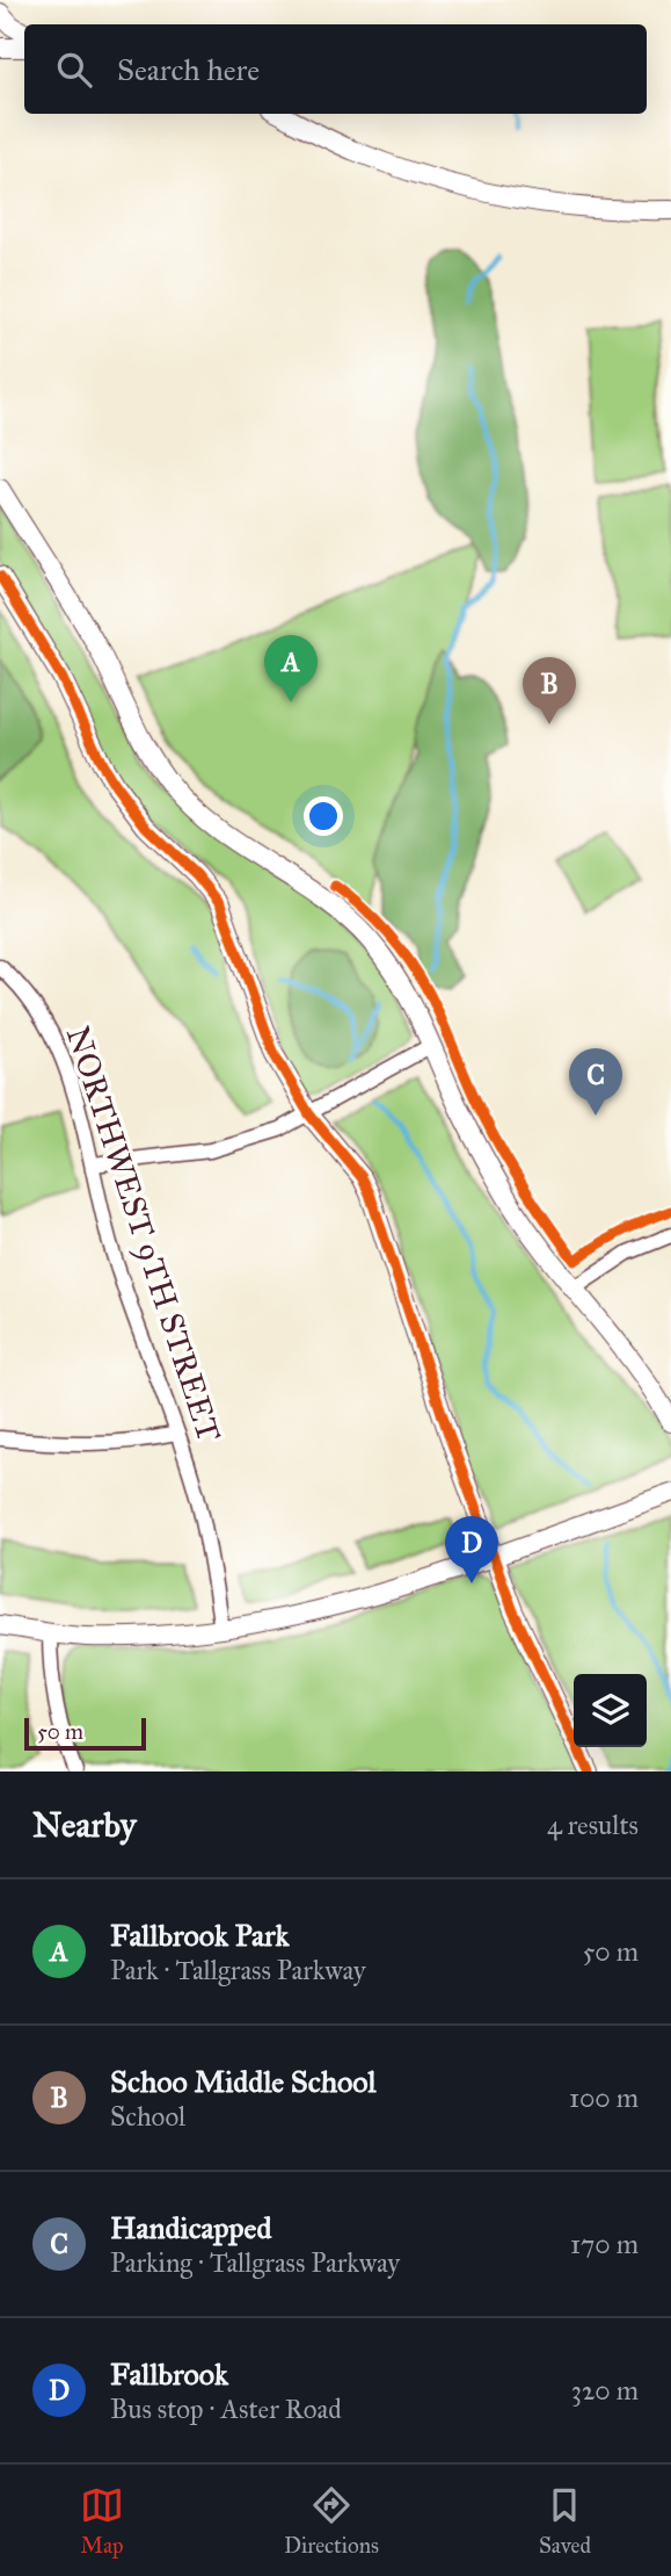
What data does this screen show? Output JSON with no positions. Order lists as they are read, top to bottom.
{
  "streets": {
    "street": ["NORTHWEST 9TH STREET"]
  },
  "scale_bar": "50 m",
  "page": {
    "search": "Search here",
    "pins": [
      "A",
      "B",
      "C",
      "D"
    ],
    "scale": "50 m",
    "heading": ["Nearby", "4 results"],
    "list": [
      {
        "mark": "A",
        "name": "Fallbrook Park",
        "note": "Park · Tallgrass Parkway",
        "value": "50 m"
      },
      {
        "mark": "B",
        "name": "Schoo Middle School",
        "note": "School",
        "value": "100 m"
      },
      {
        "mark": "C",
        "name": "Handicapped",
        "note": "Parking · Tallgrass Parkway",
        "value": "170 m"
      },
      {
        "mark": "D",
        "name": "Fallbrook",
        "note": "Bus stop · Aster Road",
        "value": "320 m"
      }
    ],
    "nav": ["Map", "Directions", "Saved"]
  }
}
